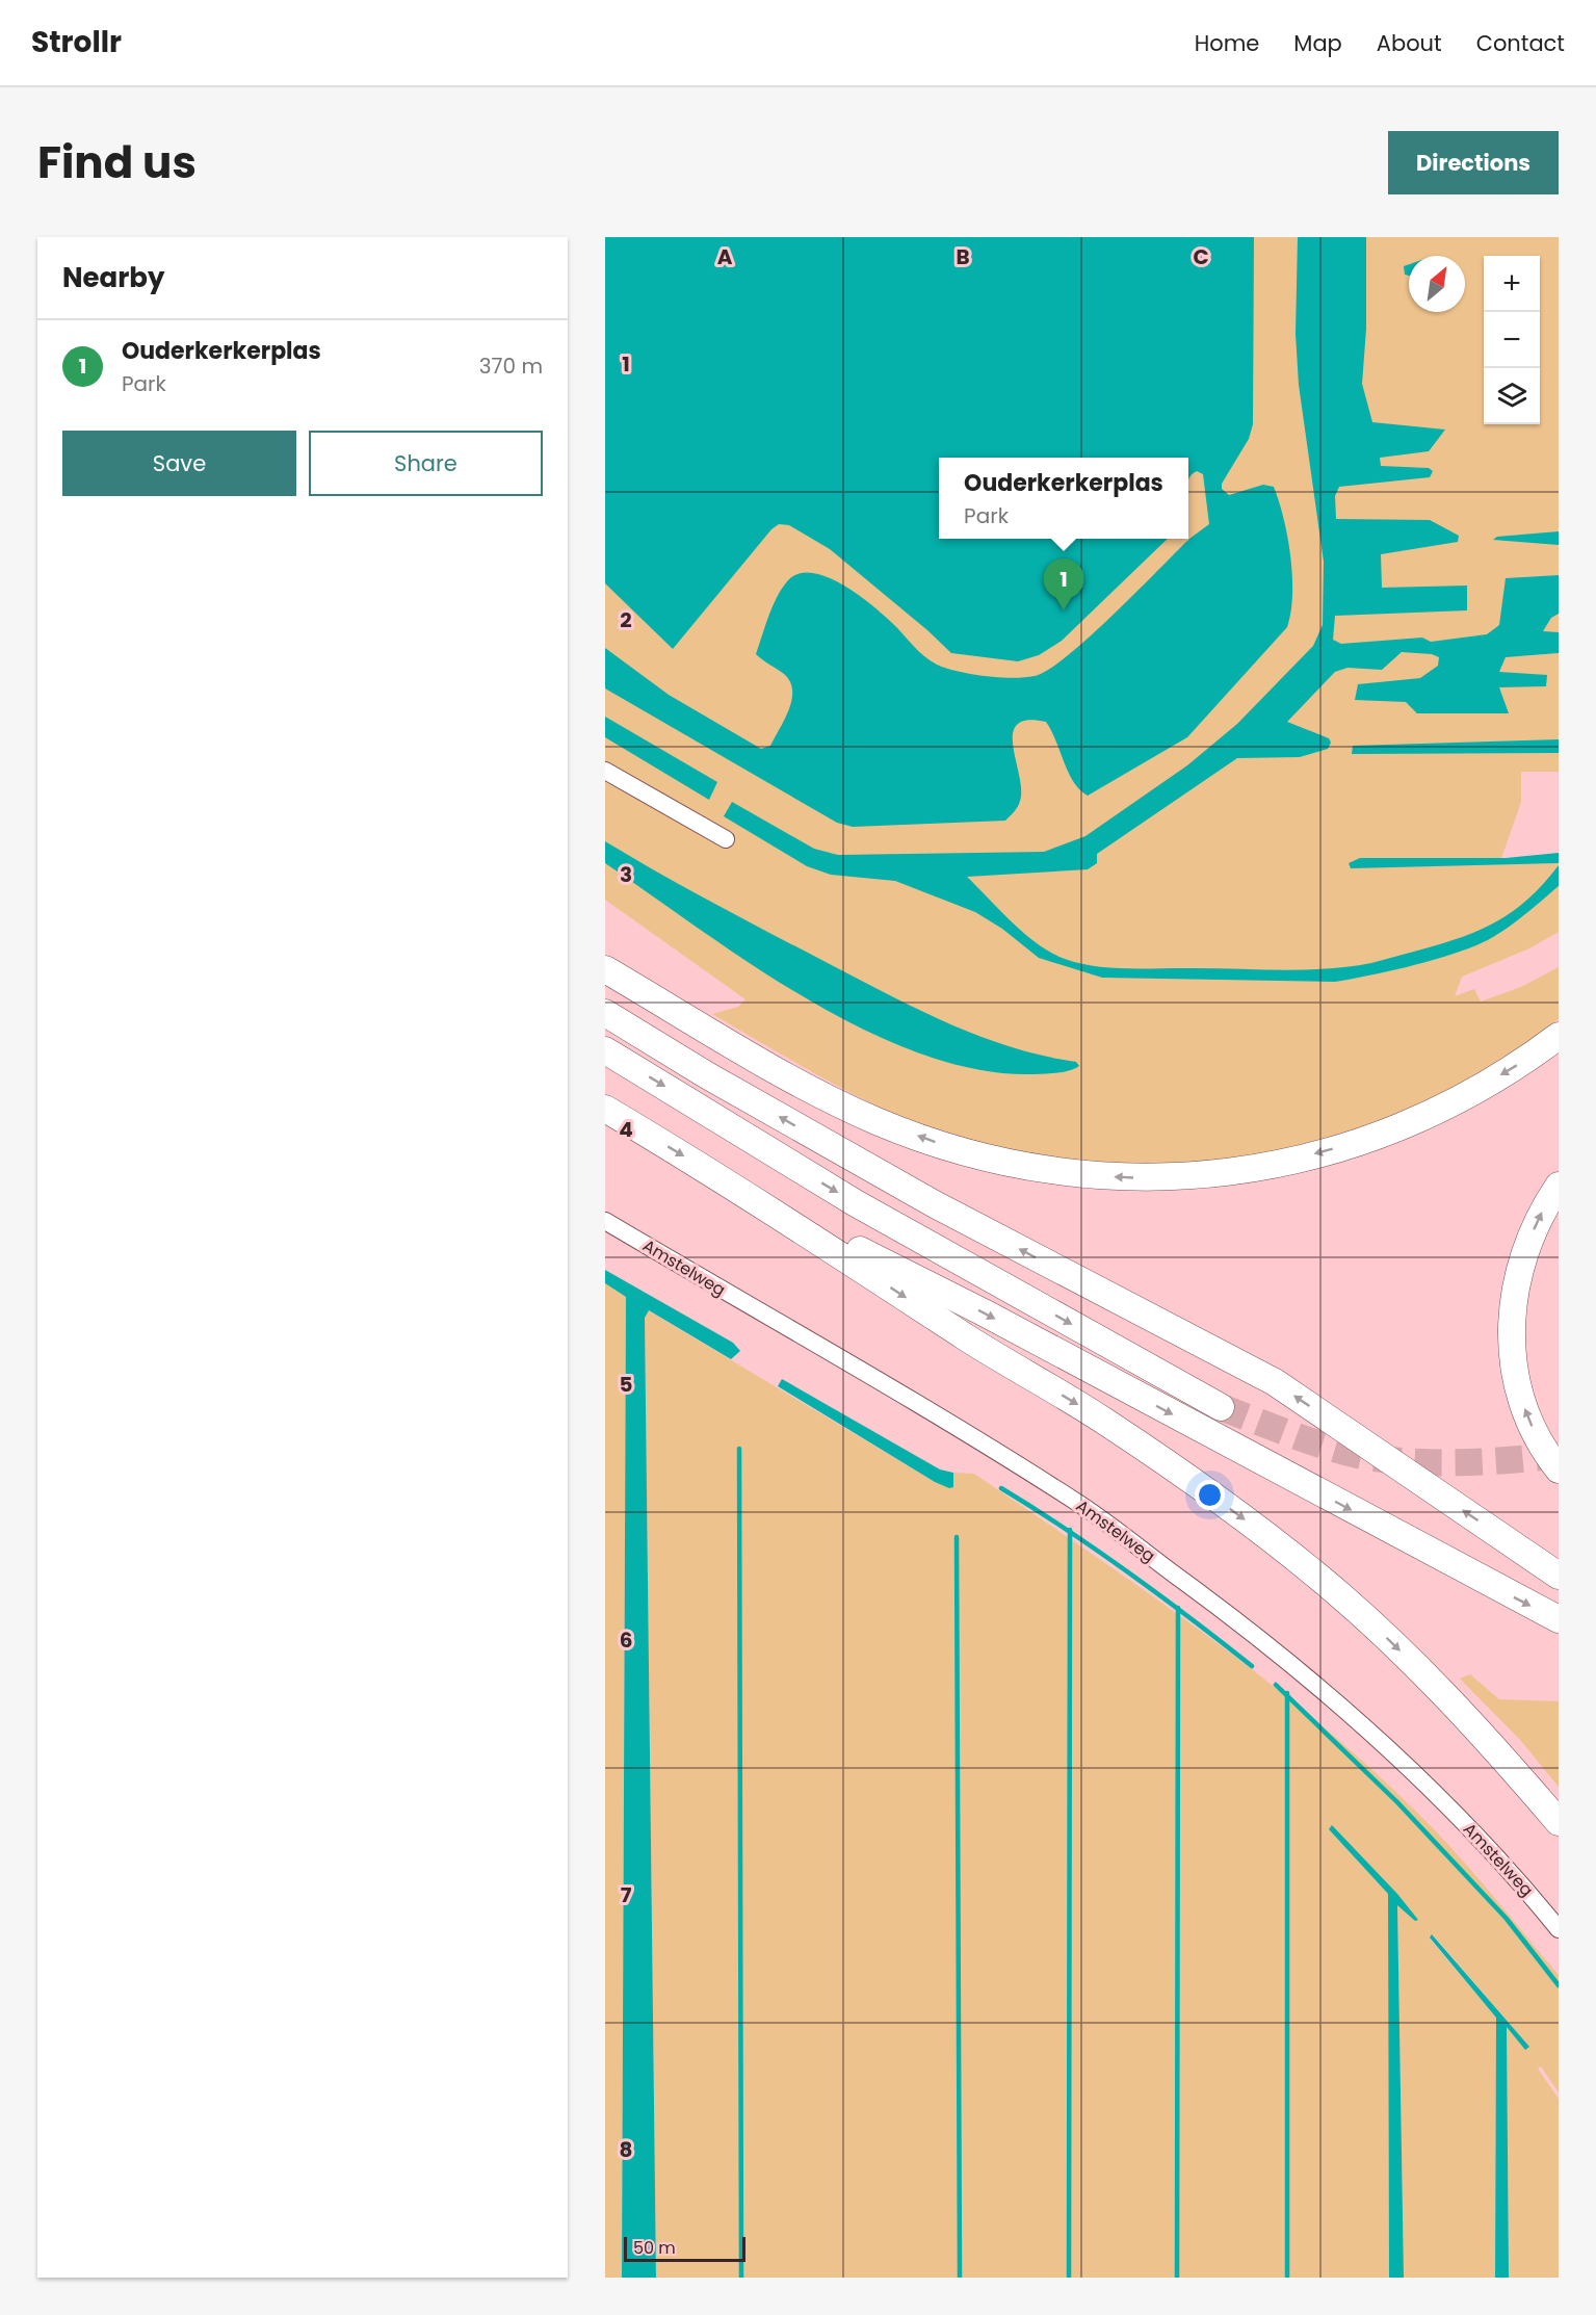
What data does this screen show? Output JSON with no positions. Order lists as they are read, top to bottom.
{
  "streets": {
    "street": ["Amstelweg"]
  },
  "scale_bar": "50 m",
  "north": "top right",
  "page": {
    "header": "Strollr",
    "nav": [
      "Home",
      "Map",
      "About",
      "Contact"
    ],
    "title": "Find us",
    "buttons": [
      "Directions",
      ["Save", "Share"]
    ],
    "heading": "Nearby",
    "map_buttons": ["+", "−"],
    "list": [
      {
        "mark": "1",
        "name": "Ouderkerkerplas",
        "note": "Park",
        "value": "370 m"
      }
    ],
    "popup": ["Ouderkerkerplas", "Park"],
    "pins": "1",
    "scale": "50 m"
  },
  "grid": {
    "columns": ["A", "B", "C"],
    "rows": [
      "1",
      "2",
      "3",
      "4",
      "5",
      "6",
      "7",
      "8"
    ]
  }
}
